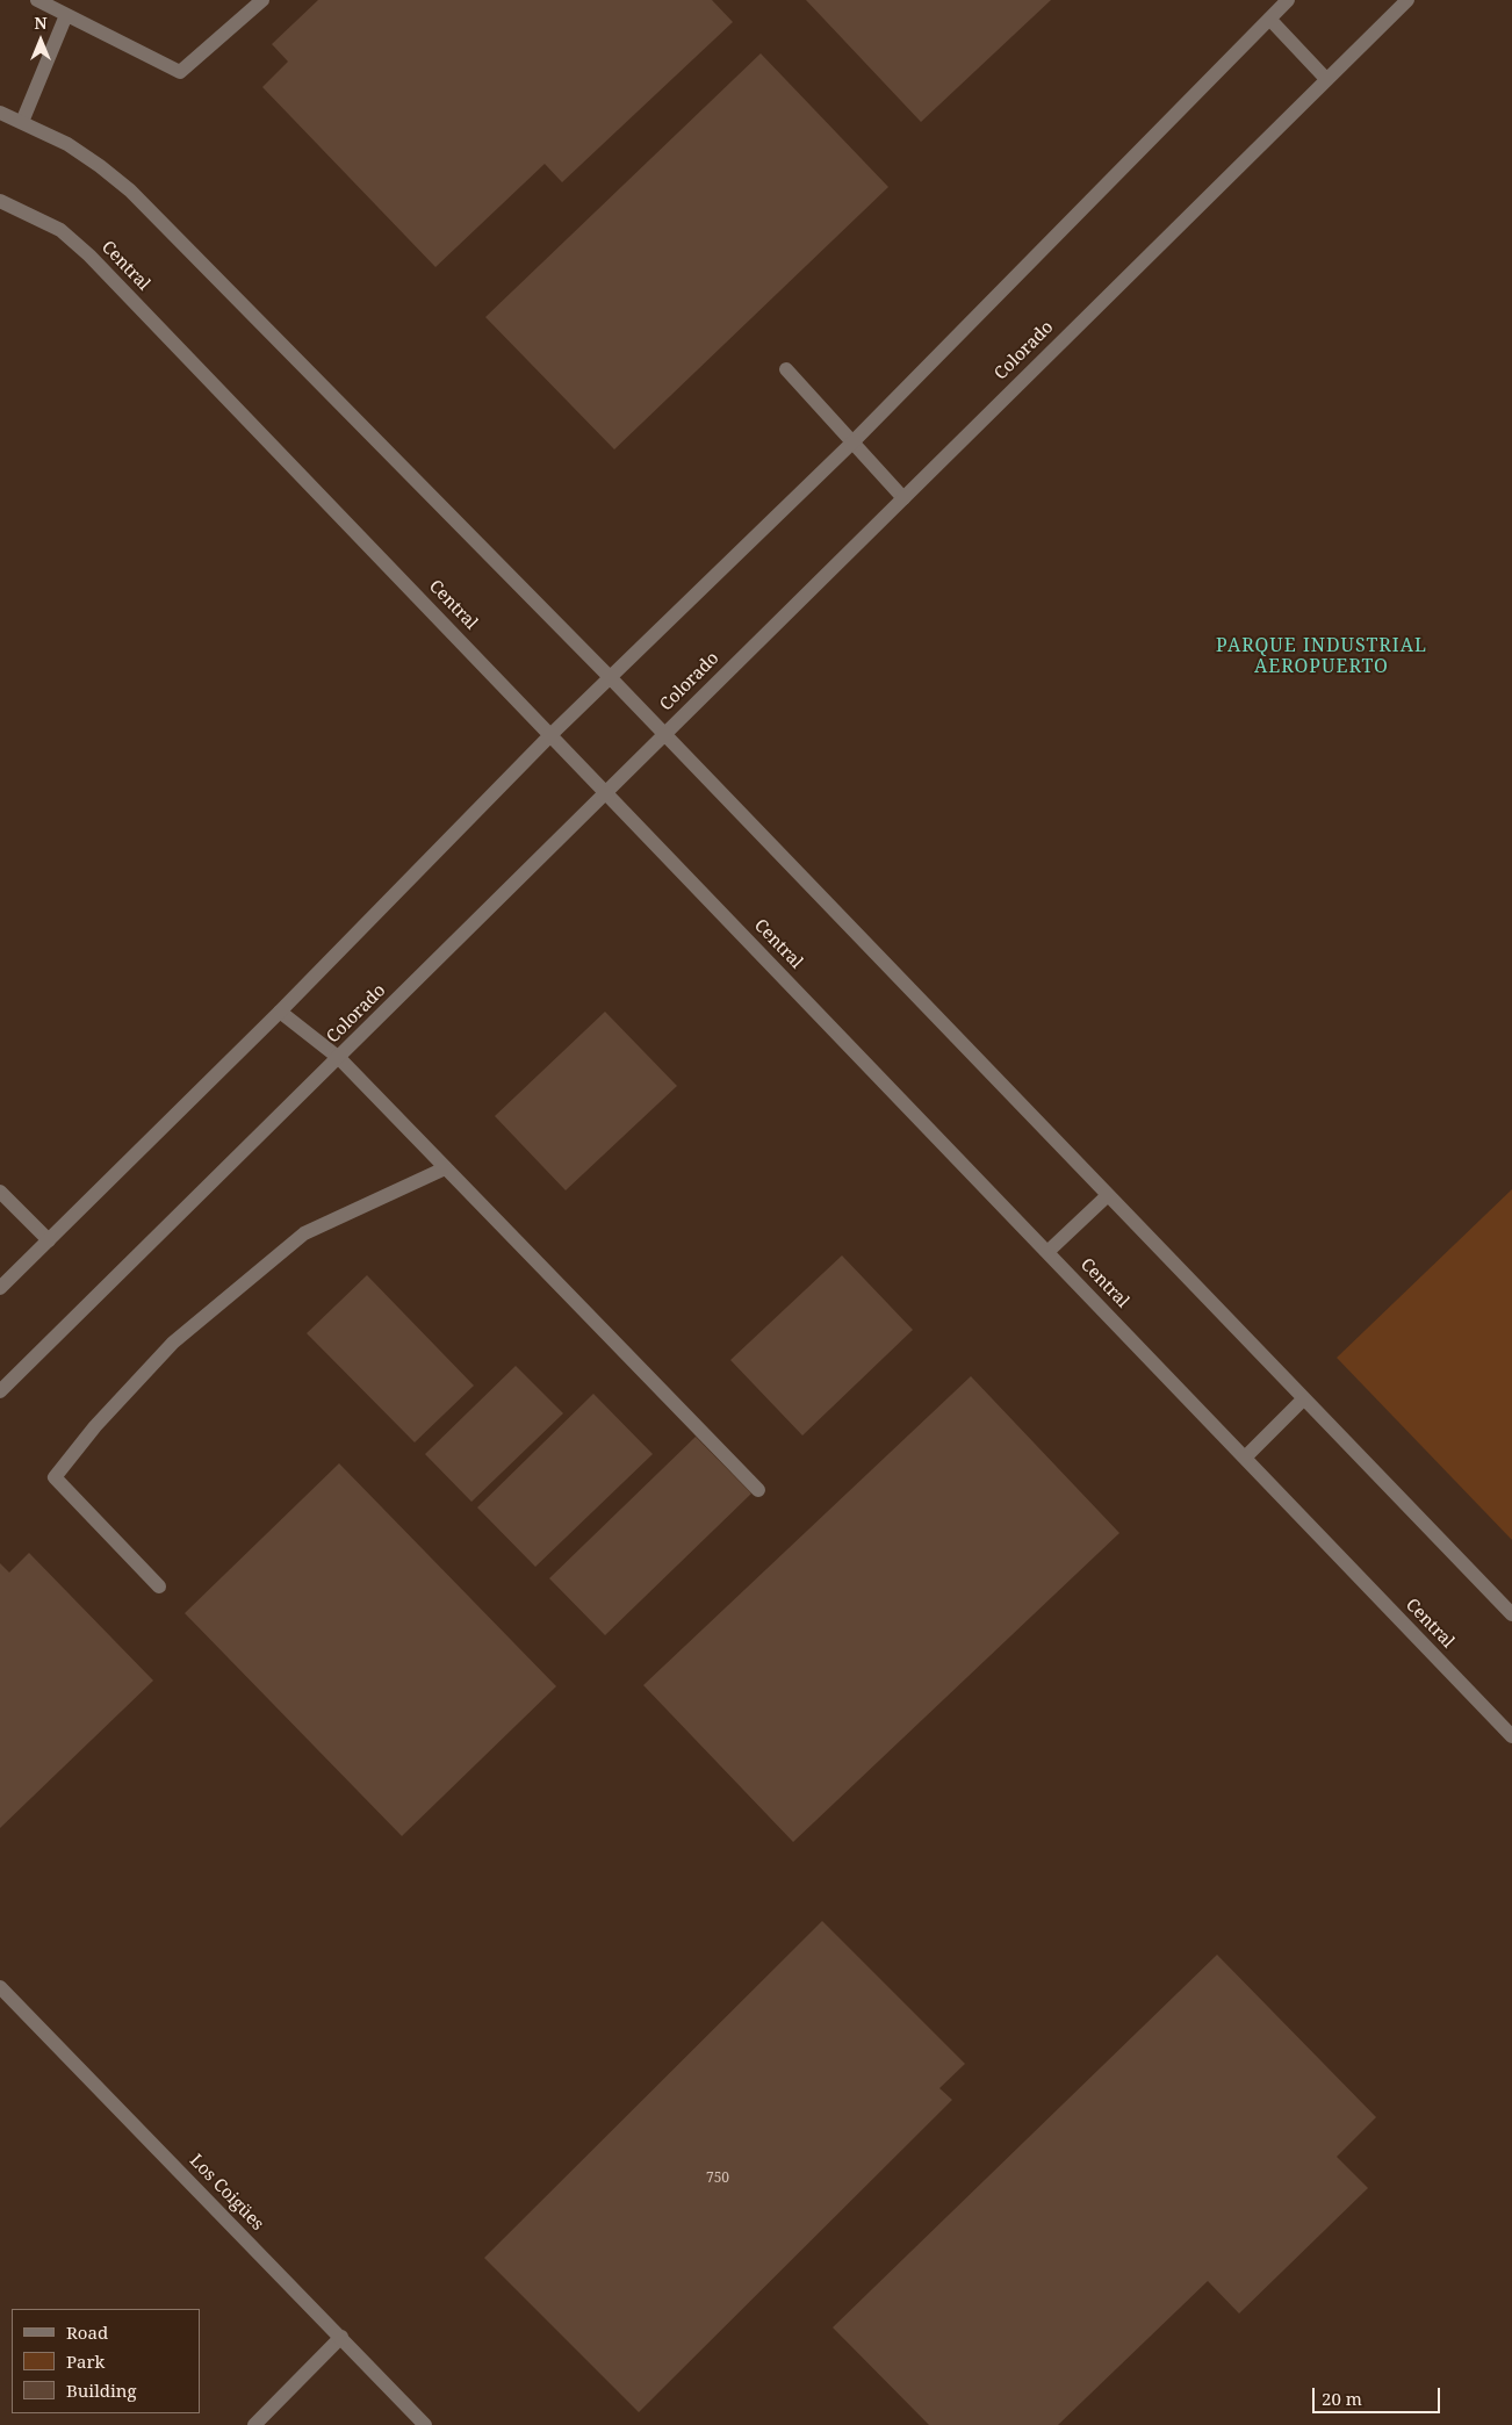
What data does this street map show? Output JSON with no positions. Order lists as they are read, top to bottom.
{
  "streets": {
    "street": ["Central", "Colorado", "Los Coigües"]
  },
  "crossings": [
    ["Central", "Colorado"]
  ],
  "districts": ["PARQUE INDUSTRIAL AEROPUERTO"],
  "house_numbers": ["750"],
  "legend": ["Road", "Park", "Building"],
  "scale_bar": "20 m",
  "north": "top"
}
